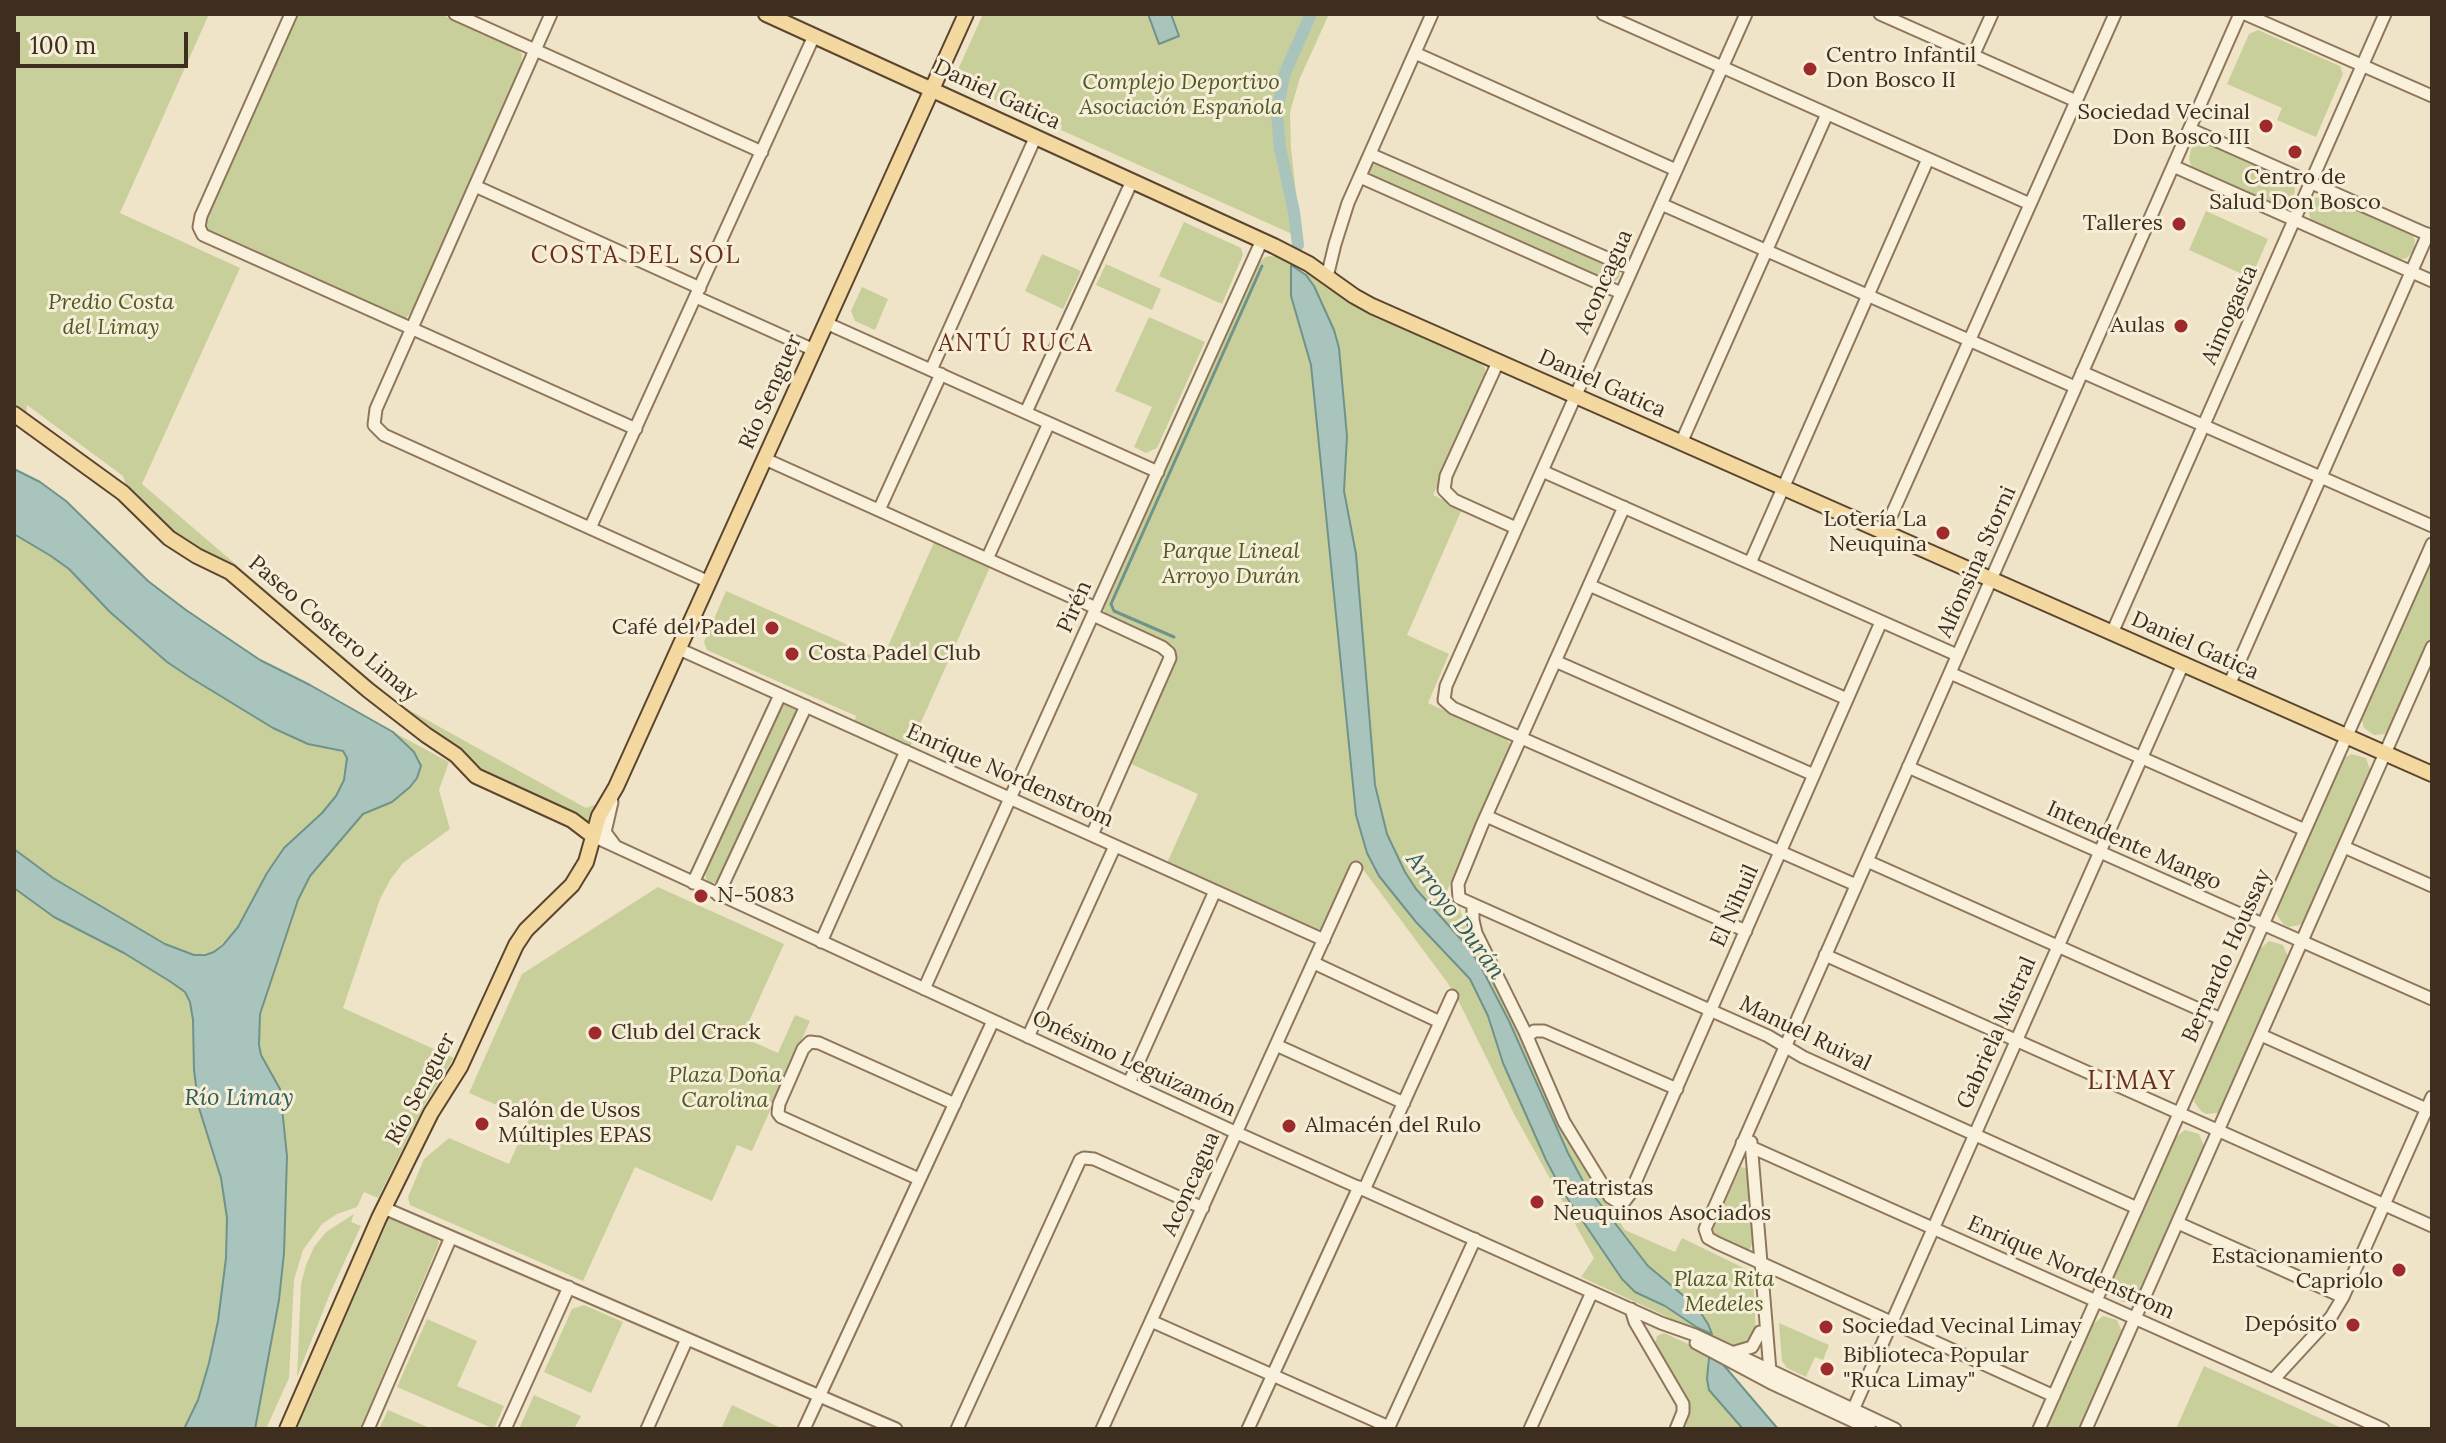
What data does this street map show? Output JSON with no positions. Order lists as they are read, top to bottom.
{
  "streets": {
    "main road": ["Daniel Gatica", "Río Senguer", "Paseo Costero Limay"],
    "street": [
      "Aconcagua",
      "Aimogasta",
      "Alfonsina Storni",
      "Pirén",
      "Enrique Nordenstrom",
      "Intendente Mango",
      "El Nihuil",
      "Bernardo Houssay",
      "Gabriela Mistral",
      "Manuel Ruival",
      "Onésimo Leguizamón"
    ]
  },
  "crossings": [
    ["Daniel Gatica", "Aconcagua"],
    ["Daniel Gatica", "Aimogasta"],
    ["Daniel Gatica", "Río Senguer"],
    ["Daniel Gatica", "Alfonsina Storni"],
    ["Daniel Gatica", "Pirén"],
    ["Daniel Gatica", "Bernardo Houssay"],
    ["Daniel Gatica", "Gabriela Mistral"],
    ["Aconcagua", "Enrique Nordenstrom"],
    ["Aconcagua", "Onésimo Leguizamón"],
    ["Río Senguer", "Paseo Costero Limay"],
    ["Río Senguer", "Enrique Nordenstrom"],
    ["Río Senguer", "Onésimo Leguizamón"],
    ["Alfonsina Storni", "Enrique Nordenstrom"],
    ["Alfonsina Storni", "Intendente Mango"],
    ["Alfonsina Storni", "Manuel Ruival"],
    ["Alfonsina Storni", "Onésimo Leguizamón"],
    ["Pirén", "Enrique Nordenstrom"],
    ["Pirén", "Onésimo Leguizamón"],
    ["Paseo Costero Limay", "Onésimo Leguizamón"],
    ["Enrique Nordenstrom", "Bernardo Houssay"],
    ["Enrique Nordenstrom", "Gabriela Mistral"],
    ["Intendente Mango", "Bernardo Houssay"],
    ["Intendente Mango", "Gabriela Mistral"],
    ["El Nihuil", "Manuel Ruival"],
    ["Bernardo Houssay", "Manuel Ruival"],
    ["Gabriela Mistral", "Manuel Ruival"],
    ["Gabriela Mistral", "Onésimo Leguizamón"]
  ],
  "districts": ["COSTA DEL SOL", "ANTÚ RUCA", "LIMAY"],
  "water": ["Arroyo Durán", "Río Limay"],
  "parks": [
    "Complejo Deportivo Asociación Española",
    "Predio Costa del Limay",
    "Parque Lineal Arroyo Durán",
    "Plaza Doña Carolina",
    "Plaza Rita Medeles"
  ],
  "places": [
    "Centro Infantil Don Bosco II",
    "Sociedad Vecinal Don Bosco III",
    "Centro de Salud Don Bosco",
    "Talleres",
    "Aulas",
    "Lotería La Neuquina",
    "Café del Padel",
    "Costa Padel Club",
    "N-5083",
    "Club del Crack",
    "Salón de Usos Múltiples EPAS",
    "Almacén del Rulo",
    "Teatristas Neuquinos Asociados",
    "Estacionamiento Capriolo",
    "Depósito",
    "Sociedad Vecinal Limay",
    "Biblioteca Popular \"Ruca Limay\""
  ],
  "scale_bar": "100 m"
}
